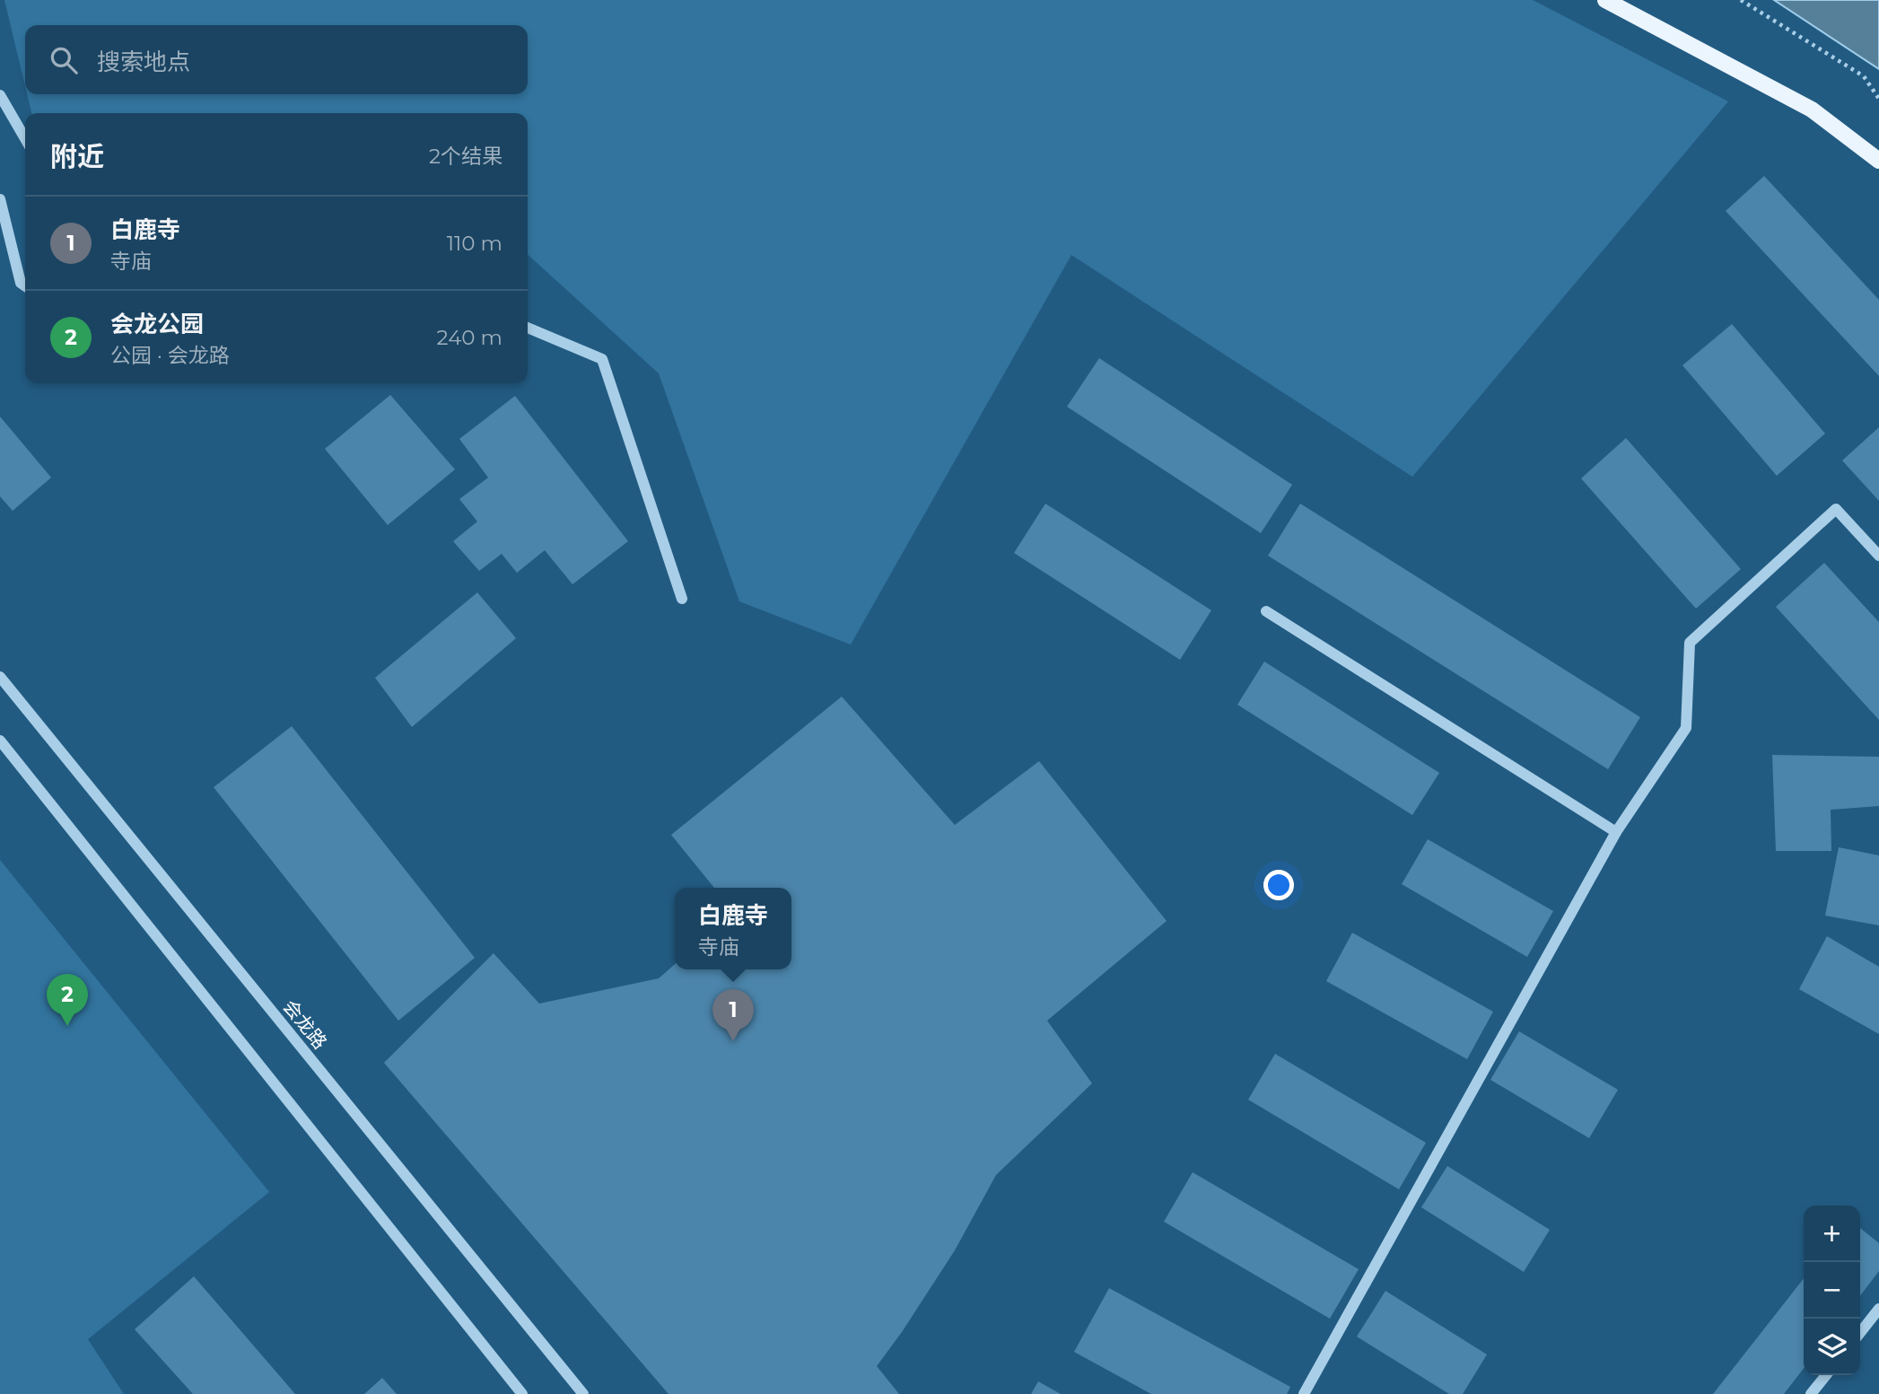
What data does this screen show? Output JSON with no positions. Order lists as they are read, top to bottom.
{
  "streets": {
    "street": ["会龙路"]
  },
  "page": {
    "search": "搜索地点",
    "heading": ["附近", "2个结果"],
    "list": [
      {
        "mark": "1",
        "name": "白鹿寺",
        "note": "寺庙",
        "value": "110 m"
      },
      {
        "mark": "2",
        "name": "会龙公园",
        "note": "公园 · 会龙路",
        "value": "240 m"
      }
    ],
    "popup": ["白鹿寺", "寺庙"],
    "pins": ["2", "1"],
    "map_buttons": ["+", "−"]
  }
}
